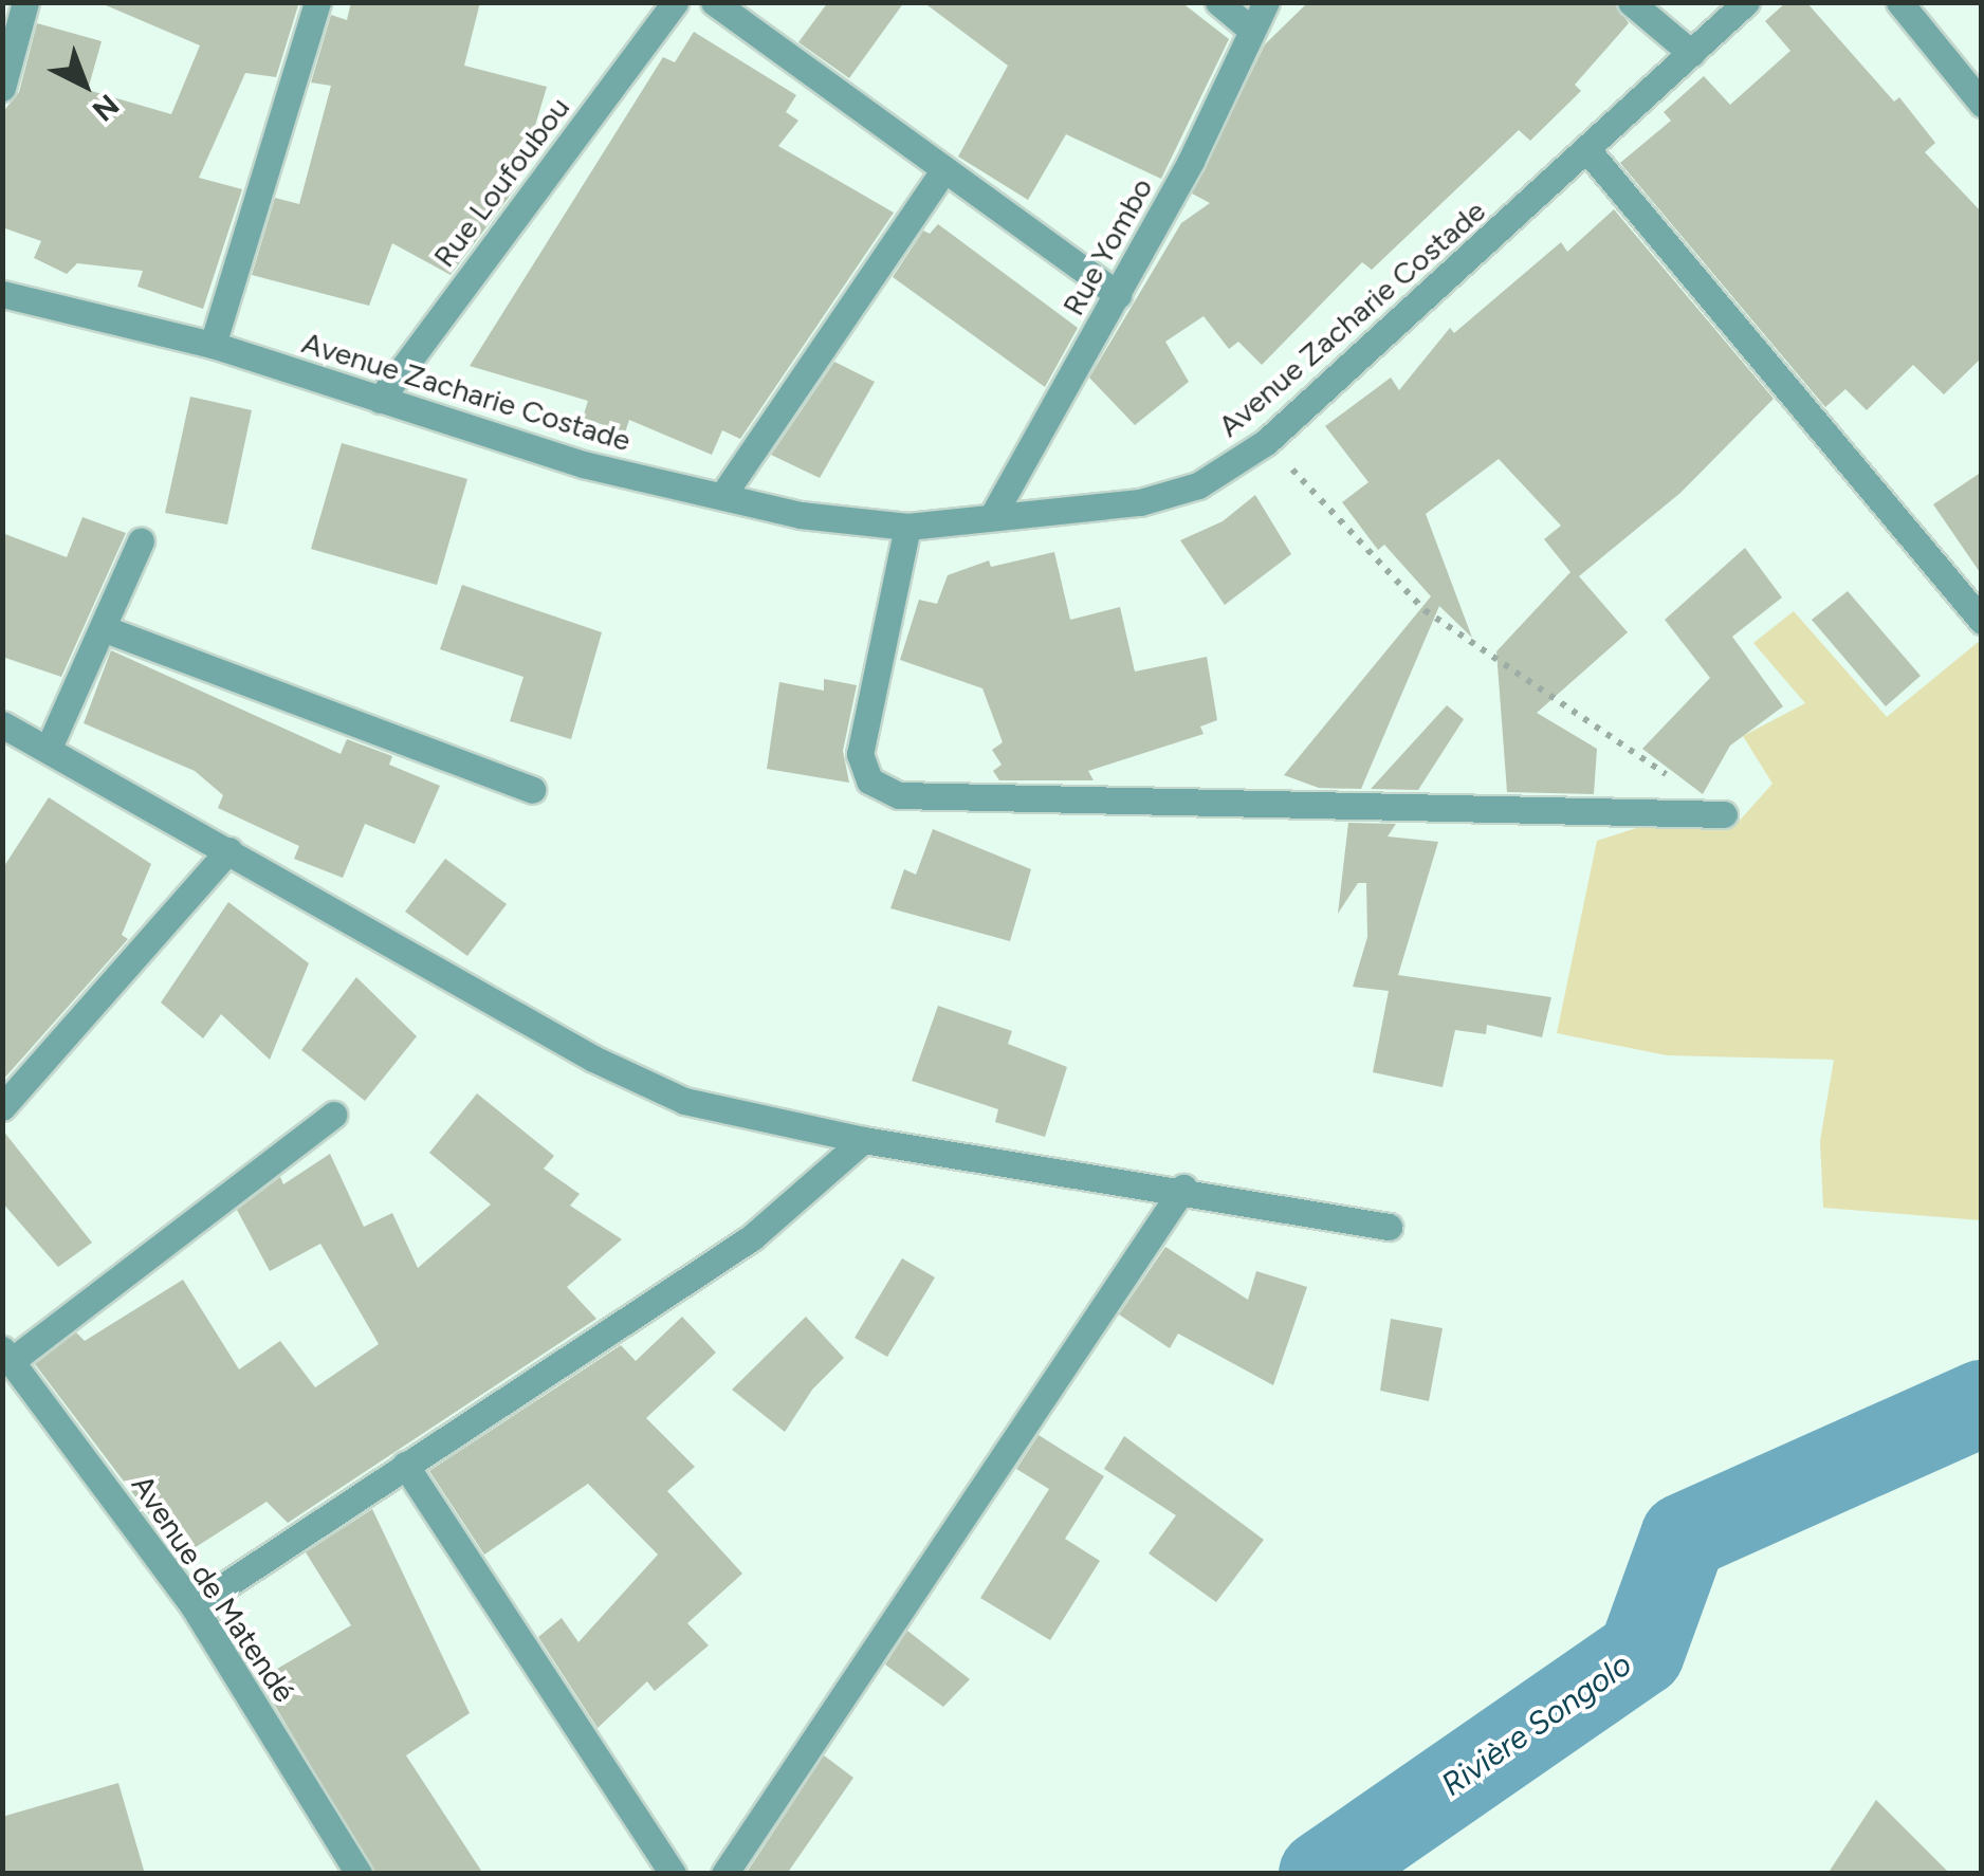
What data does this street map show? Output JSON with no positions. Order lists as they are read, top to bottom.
{
  "streets": {
    "street": [
      "Rue Loufoubou",
      "Rue Yombo",
      "Avenue Zacharie Costade",
      "Avenue de Matendé"
    ]
  },
  "crossings": [
    ["Rue Loufoubou", "Avenue Zacharie Costade"],
    ["Rue Yombo", "Avenue Zacharie Costade"]
  ],
  "water": ["Rivière Songolo"],
  "north": "bottom right"
}
